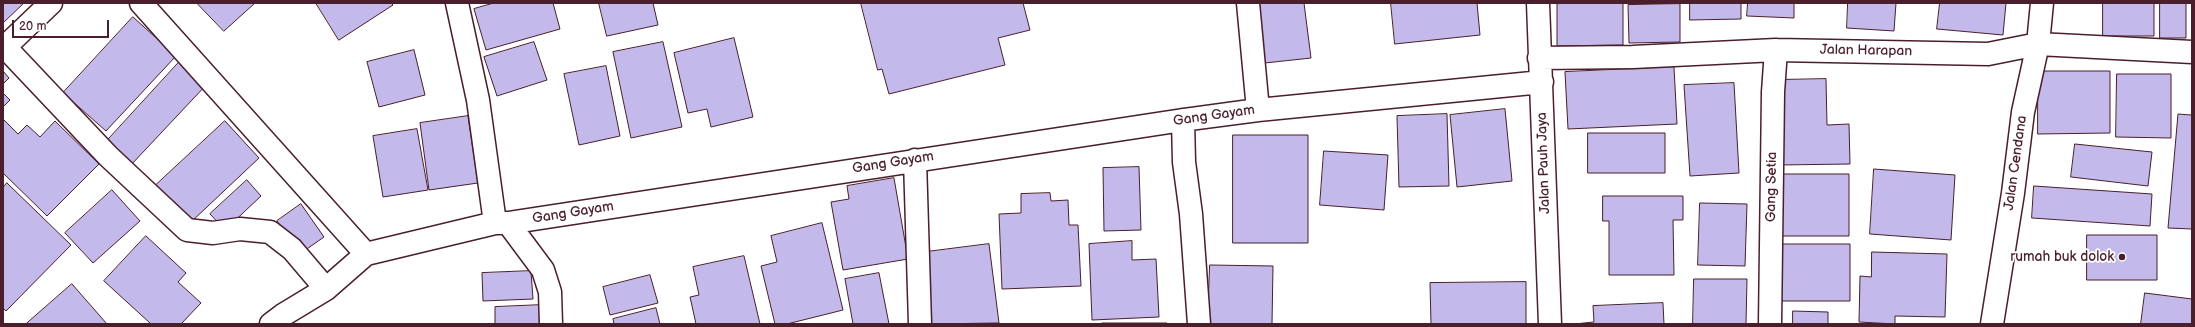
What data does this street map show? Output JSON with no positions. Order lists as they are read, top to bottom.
{
  "streets": {
    "street": [
      "Jalan Harapan",
      "Gang Gayam",
      "Jalan Pauh Jaya",
      "Jalan Cendana",
      "Gang Setia"
    ]
  },
  "crossings": [
    ["Jalan Harapan", "Jalan Pauh Jaya"],
    ["Jalan Harapan", "Jalan Cendana"],
    ["Jalan Harapan", "Gang Setia"],
    ["Gang Gayam", "Jalan Pauh Jaya"]
  ],
  "places": ["rumah buk dolok"],
  "scale_bar": "20 m"
}
